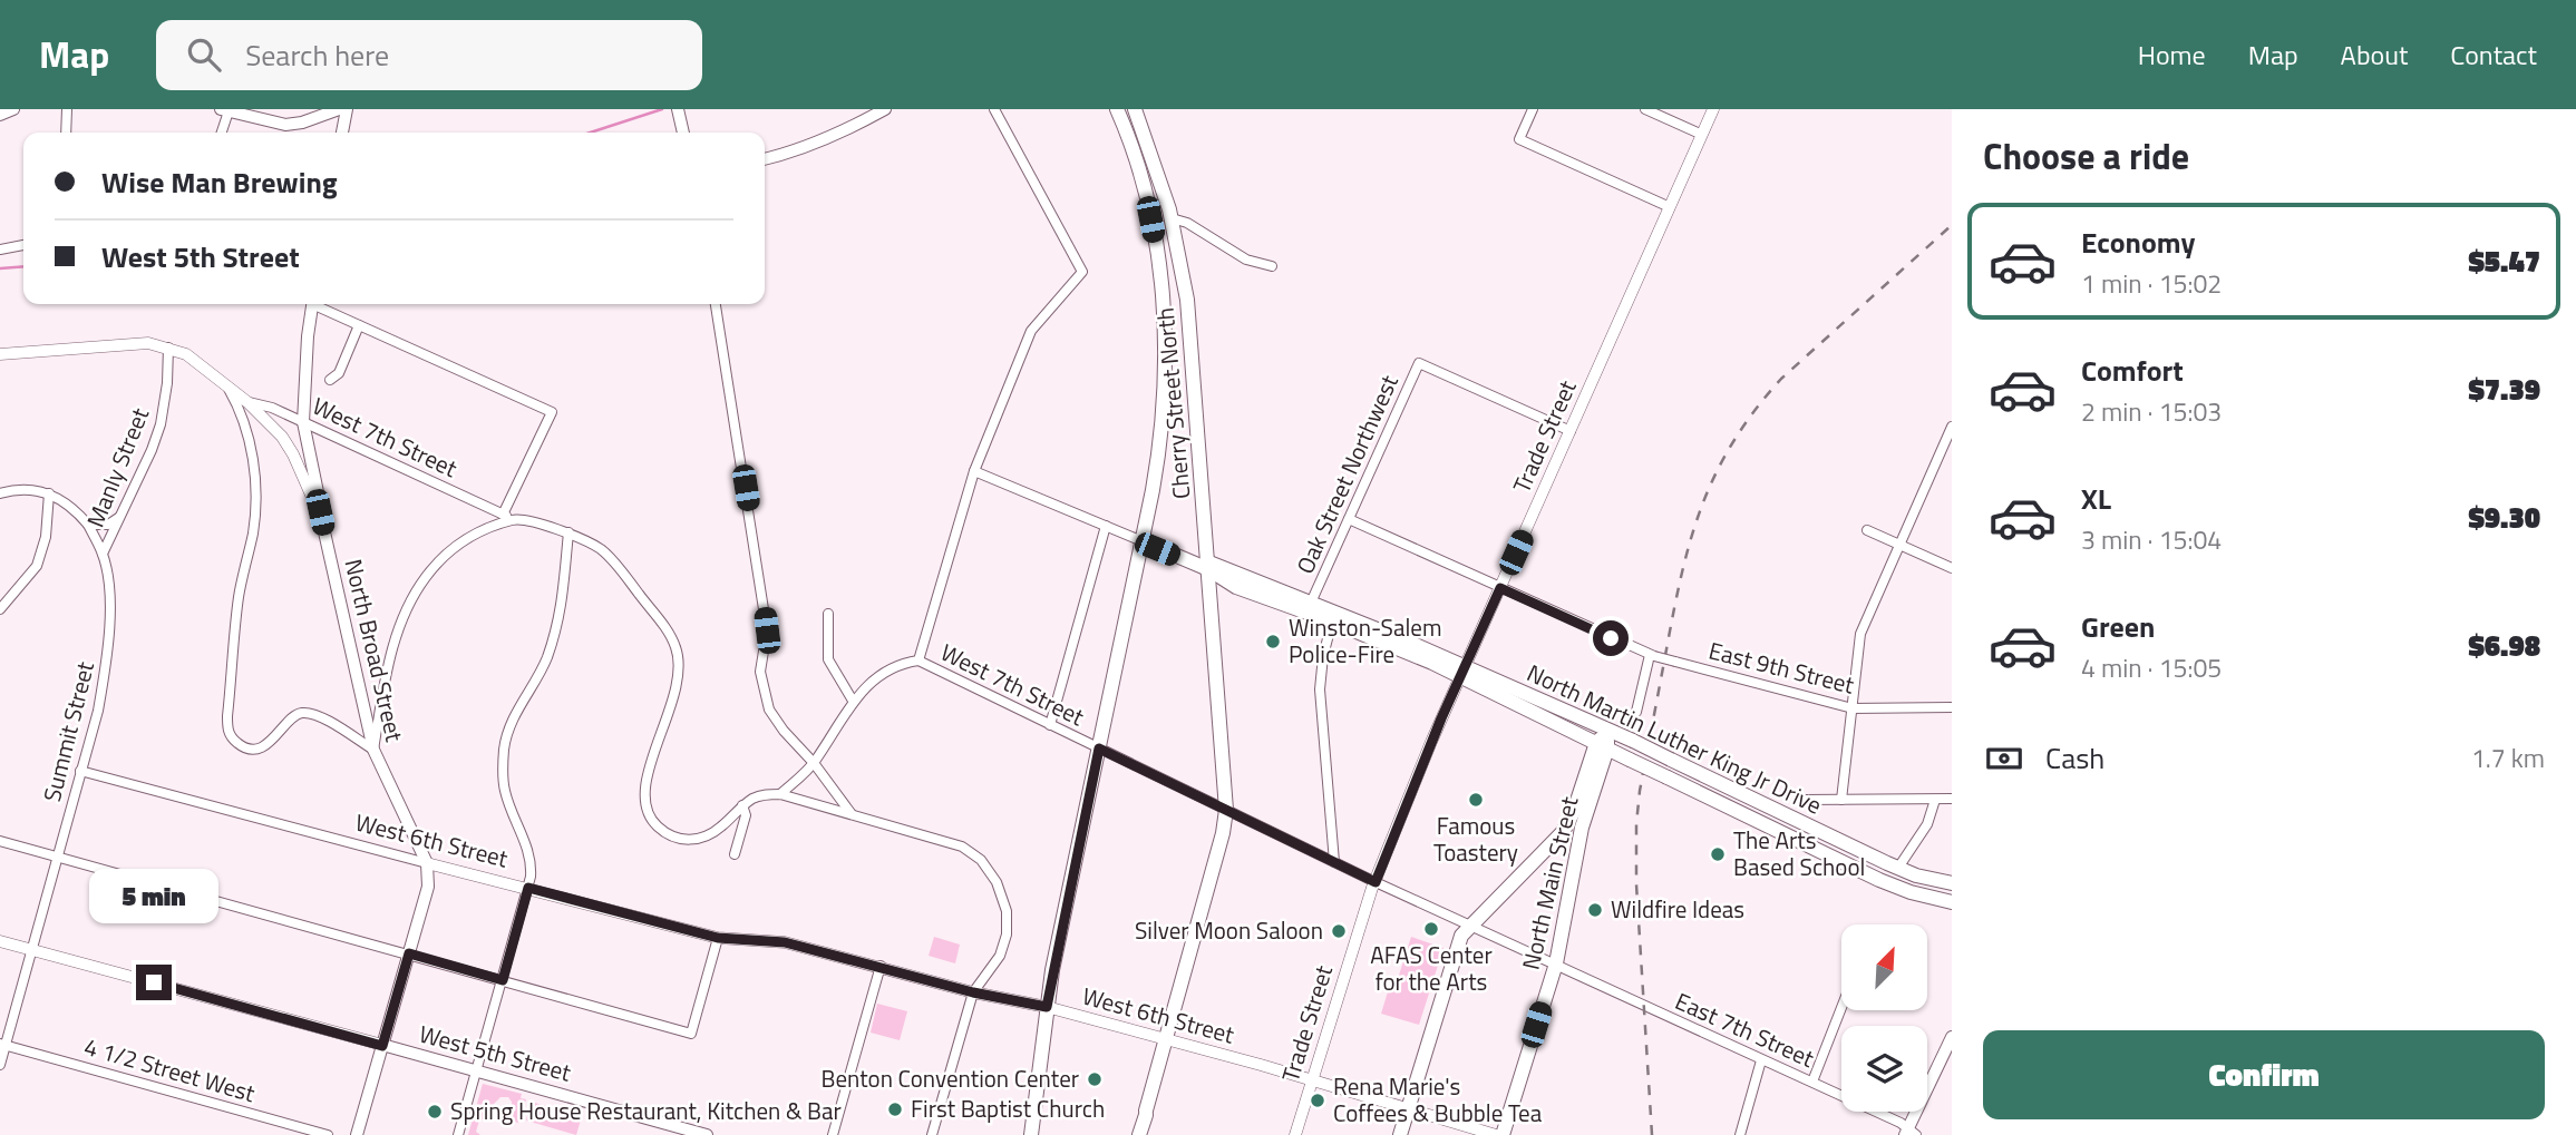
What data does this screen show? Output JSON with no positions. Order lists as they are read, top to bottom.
{
  "streets": {
    "main road": [
      "Cherry Street North",
      "North Broad Street",
      "North Martin Luther King Jr Drive",
      "North Main Street",
      "West 5th Street"
    ],
    "street": [
      "Trade Street",
      "West 7th Street",
      "Manly Street",
      "Oak Street Northwest",
      "East 9th Street",
      "Summit Street",
      "West 6th Street",
      "East 7th Street",
      "4 1/2 Street West"
    ]
  },
  "crossings": [
    ["Cherry Street North", "West 7th Street"],
    ["Cherry Street North", "West 6th Street"],
    ["Trade Street", "West 7th Street"],
    ["Trade Street", "Oak Street Northwest"],
    ["Trade Street", "East 9th Street"],
    ["Trade Street", "North Martin Luther King Jr Drive"],
    ["Trade Street", "West 6th Street"],
    ["West 7th Street", "North Broad Street"],
    ["West 7th Street", "North Main Street"],
    ["West 7th Street", "East 7th Street"],
    ["Manly Street", "Summit Street"],
    ["Oak Street Northwest", "East 9th Street"],
    ["North Broad Street", "West 6th Street"],
    ["North Broad Street", "West 5th Street"],
    ["Summit Street", "West 6th Street"],
    ["Summit Street", "West 5th Street"],
    ["Summit Street", "4 1/2 Street West"],
    ["North Martin Luther King Jr Drive", "North Main Street"],
    ["North Main Street", "East 7th Street"]
  ],
  "places": [
    "Winston-Salem Police-Fire",
    "Famous Toastery",
    "The Arts Based School",
    "Wildfire Ideas",
    "AFAS Center for the Arts",
    "Silver Moon Saloon",
    "Benton Convention Center",
    "Rena Marie's Coffees & Bubble Tea",
    "First Baptist Church",
    "Spring House Restaurant, Kitchen & Bar"
  ],
  "north": "top right",
  "page": {
    "header": "Map",
    "search": "Search here",
    "nav": [
      "Home",
      "Map",
      "About",
      "Contact"
    ],
    "heading": "Choose a ride",
    "banner": ["Wise Man Brewing", "West 5th Street"],
    "list": [
      {
        "name": "Economy",
        "note": "1 min · 15:02",
        "value": "$5.47"
      },
      {
        "name": "Comfort",
        "note": "2 min · 15:03",
        "value": "$7.39"
      },
      {
        "name": "XL",
        "note": "3 min · 15:04",
        "value": "$9.30"
      },
      {
        "name": "Green",
        "note": "4 min · 15:05",
        "value": "$6.98"
      }
    ],
    "pay": ["Cash", "1.7 km"],
    "bubble": "5 min",
    "buttons": "Confirm"
  }
}
